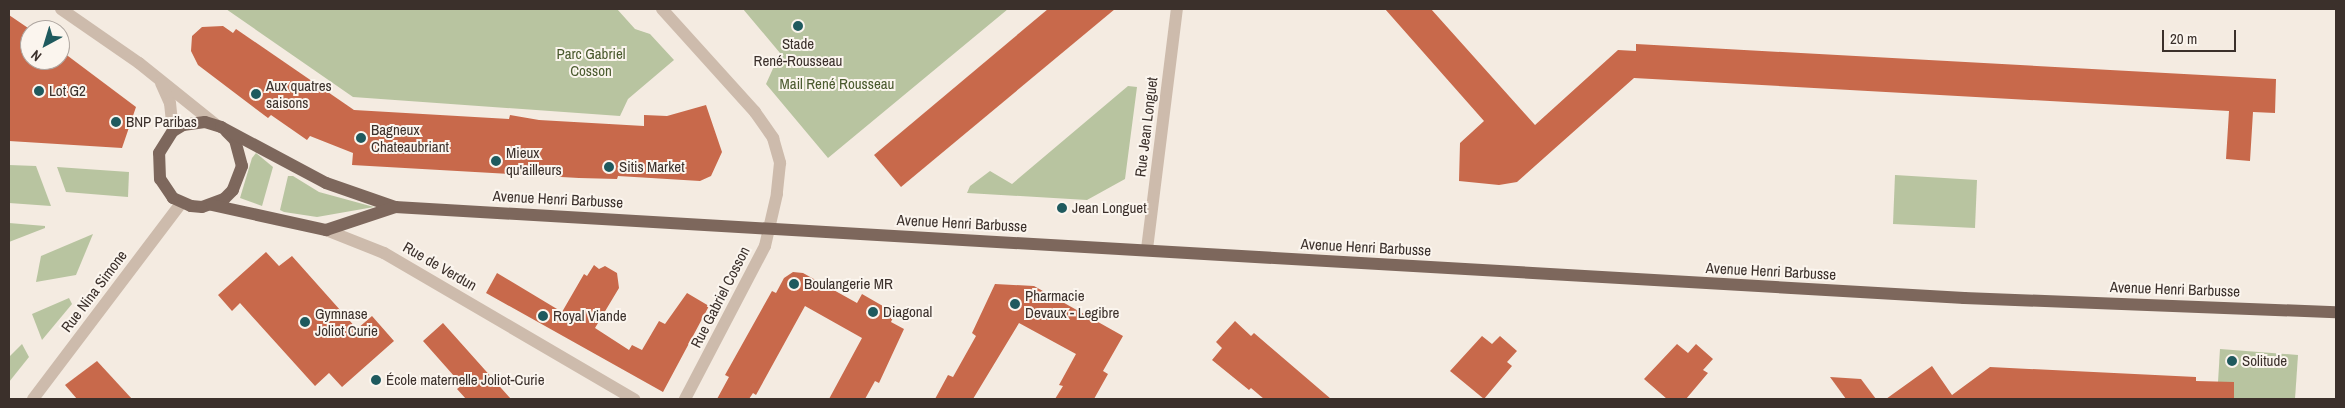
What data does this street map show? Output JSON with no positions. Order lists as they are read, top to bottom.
{
  "streets": {
    "main road": ["Avenue Henri Barbusse", "Rue de Verdun"],
    "street": ["Rue Jean Longuet", "Rue Nina Simone", "Rue Gabriel Cosson"]
  },
  "crossings": [
    ["Rue Jean Longuet", "Avenue Henri Barbusse"],
    ["Avenue Henri Barbusse", "Rue de Verdun"],
    ["Avenue Henri Barbusse", "Rue Nina Simone"],
    ["Avenue Henri Barbusse", "Rue Gabriel Cosson"],
    ["Rue de Verdun", "Rue Nina Simone"]
  ],
  "parks": ["Parc Gabriel Cosson", "Mail René Rousseau"],
  "places": [
    "Stade René-Rousseau",
    "Lot G2",
    "Aux quatres saisons",
    "BNP Paribas",
    "Bagneux Chateaubriant",
    "Mieux qu'ailleurs",
    "Sitis Market",
    "Jean Longuet",
    "Boulangerie MR",
    "Pharmacie Devaux - Legibre",
    "Diagonal",
    "Royal Viande",
    "Gymnase Joliot Curie",
    "Solitude",
    "École maternelle Joliot-Curie"
  ],
  "scale_bar": "20 m",
  "north": "bottom left"
}
